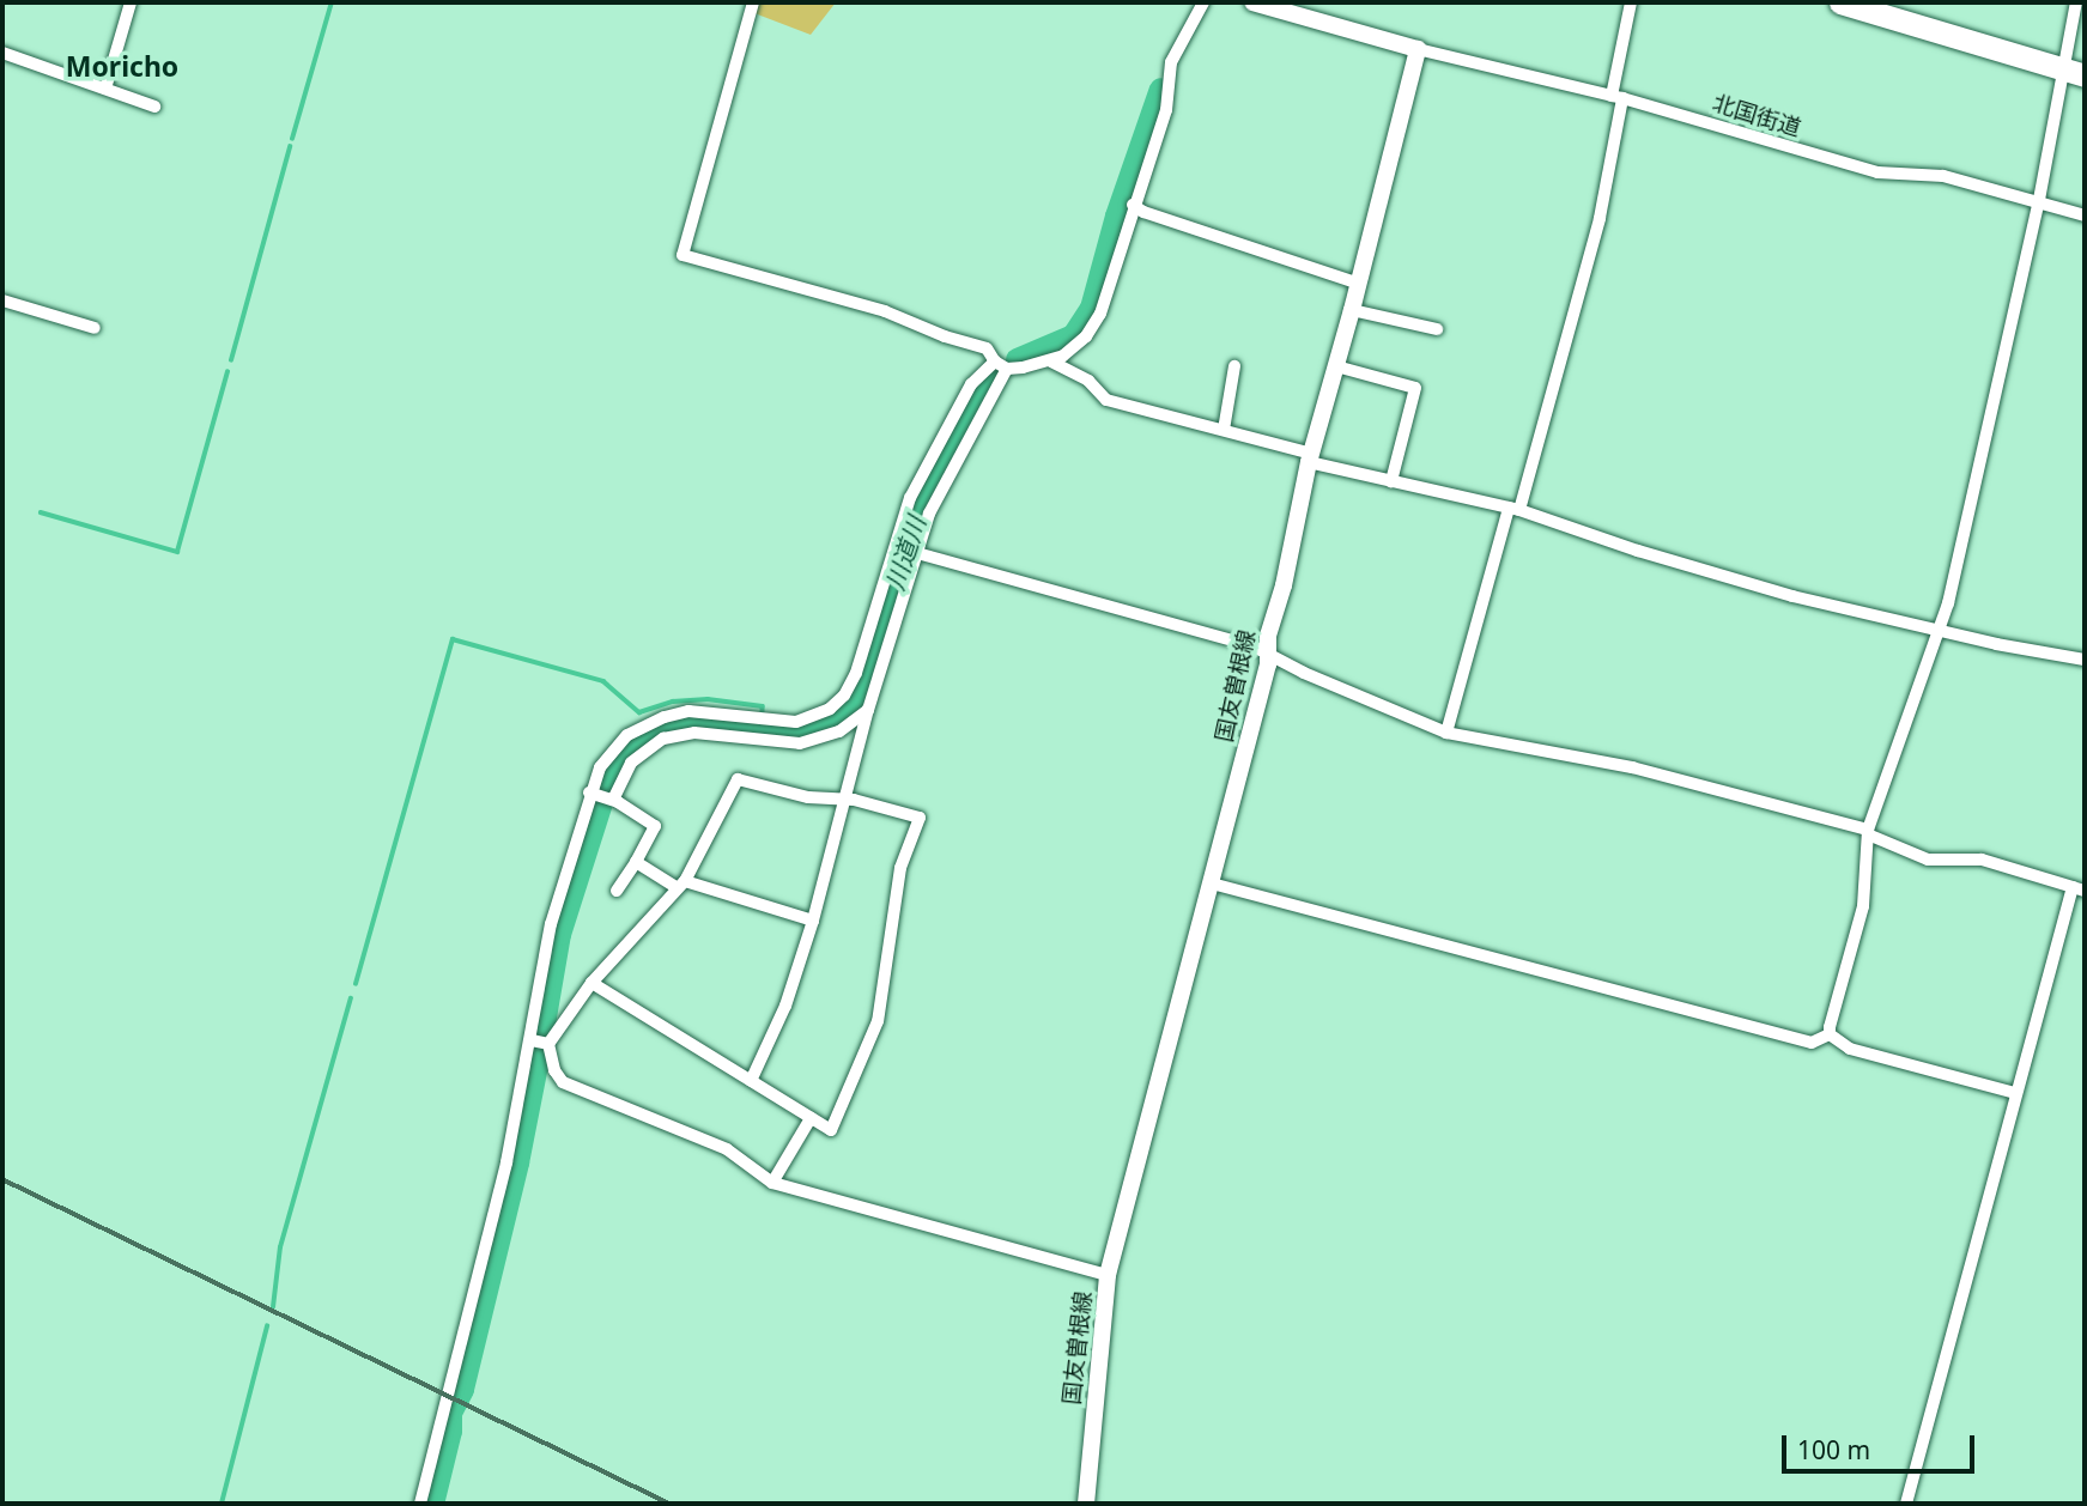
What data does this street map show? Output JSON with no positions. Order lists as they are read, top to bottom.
{
  "streets": {
    "main road": ["国友曽根線"],
    "street": ["北国街道"]
  },
  "crossings": [
    ["北国街道", "国友曽根線"]
  ],
  "districts": ["Moricho"],
  "water": ["川道川"],
  "scale_bar": "100 m"
}
